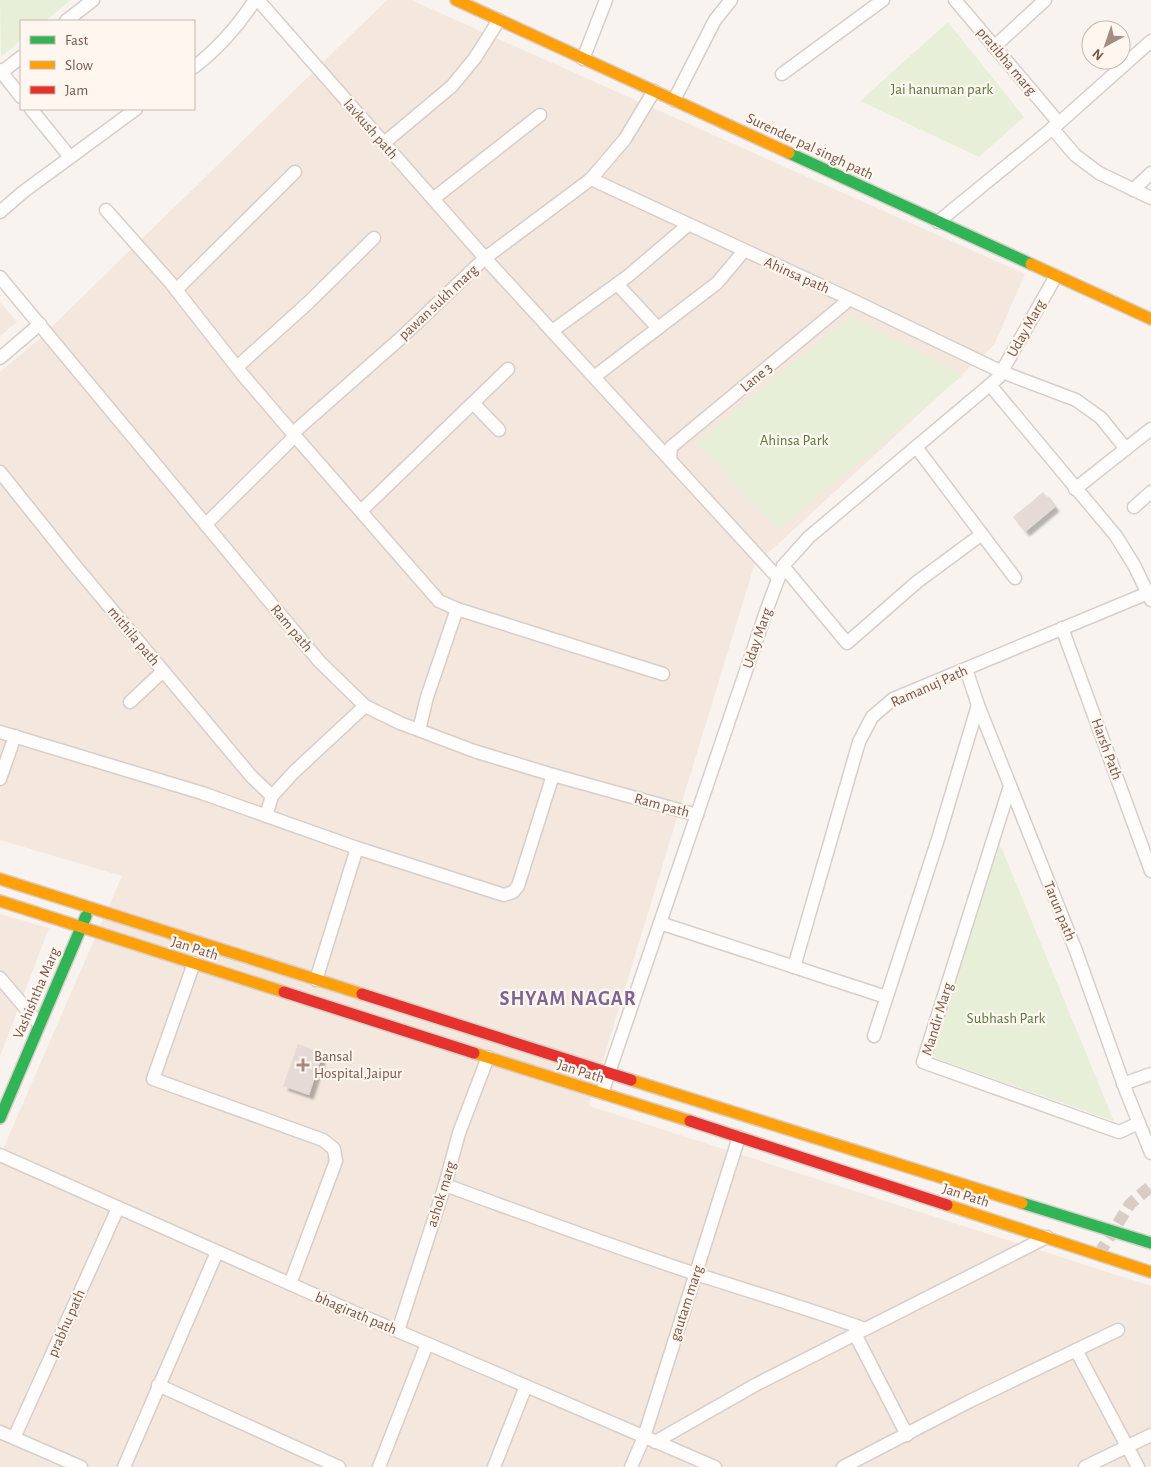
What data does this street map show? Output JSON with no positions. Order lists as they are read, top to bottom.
{
  "streets": {
    "street": [
      "pratibha marg",
      "lavkush path",
      "Surender pal singh path",
      "Ahinsa path",
      "pawan sukh marg",
      "Uday Marg",
      "Lane 3",
      "Ram path",
      "mithila path",
      "Ramanuj Path",
      "Harsh Path",
      "Tarun path",
      "Jan Path",
      "Vashishtha Marg",
      "Mandir Marg",
      "ashok marg",
      "gautam marg",
      "bhagirath path",
      "prabhu path"
    ]
  },
  "crossings": [
    ["lavkush path", "pawan sukh marg"],
    ["lavkush path", "Uday Marg"],
    ["lavkush path", "Lane 3"],
    ["Surender pal singh path", "pawan sukh marg"],
    ["Surender pal singh path", "Uday Marg"],
    ["Ahinsa path", "pawan sukh marg"],
    ["Ahinsa path", "Uday Marg"],
    ["Ahinsa path", "Lane 3"],
    ["pawan sukh marg", "Ram path"],
    ["Uday Marg", "Ram path"],
    ["Uday Marg", "Jan Path"],
    ["Ramanuj Path", "Harsh Path"],
    ["Ramanuj Path", "Tarun path"],
    ["Tarun path", "Mandir Marg"],
    ["Jan Path", "Vashishtha Marg"],
    ["Jan Path", "ashok marg"],
    ["Jan Path", "gautam marg"],
    ["ashok marg", "bhagirath path"],
    ["gautam marg", "bhagirath path"],
    ["bhagirath path", "prabhu path"]
  ],
  "districts": ["SHYAM NAGAR"],
  "parks": ["Jai hanuman park", "Ahinsa Park", "Subhash Park"],
  "places": {
    "health": ["Bansal Hospital,Jaipur"]
  },
  "legend": ["Fast", "Slow", "Jam"],
  "north": "bottom left"
}
